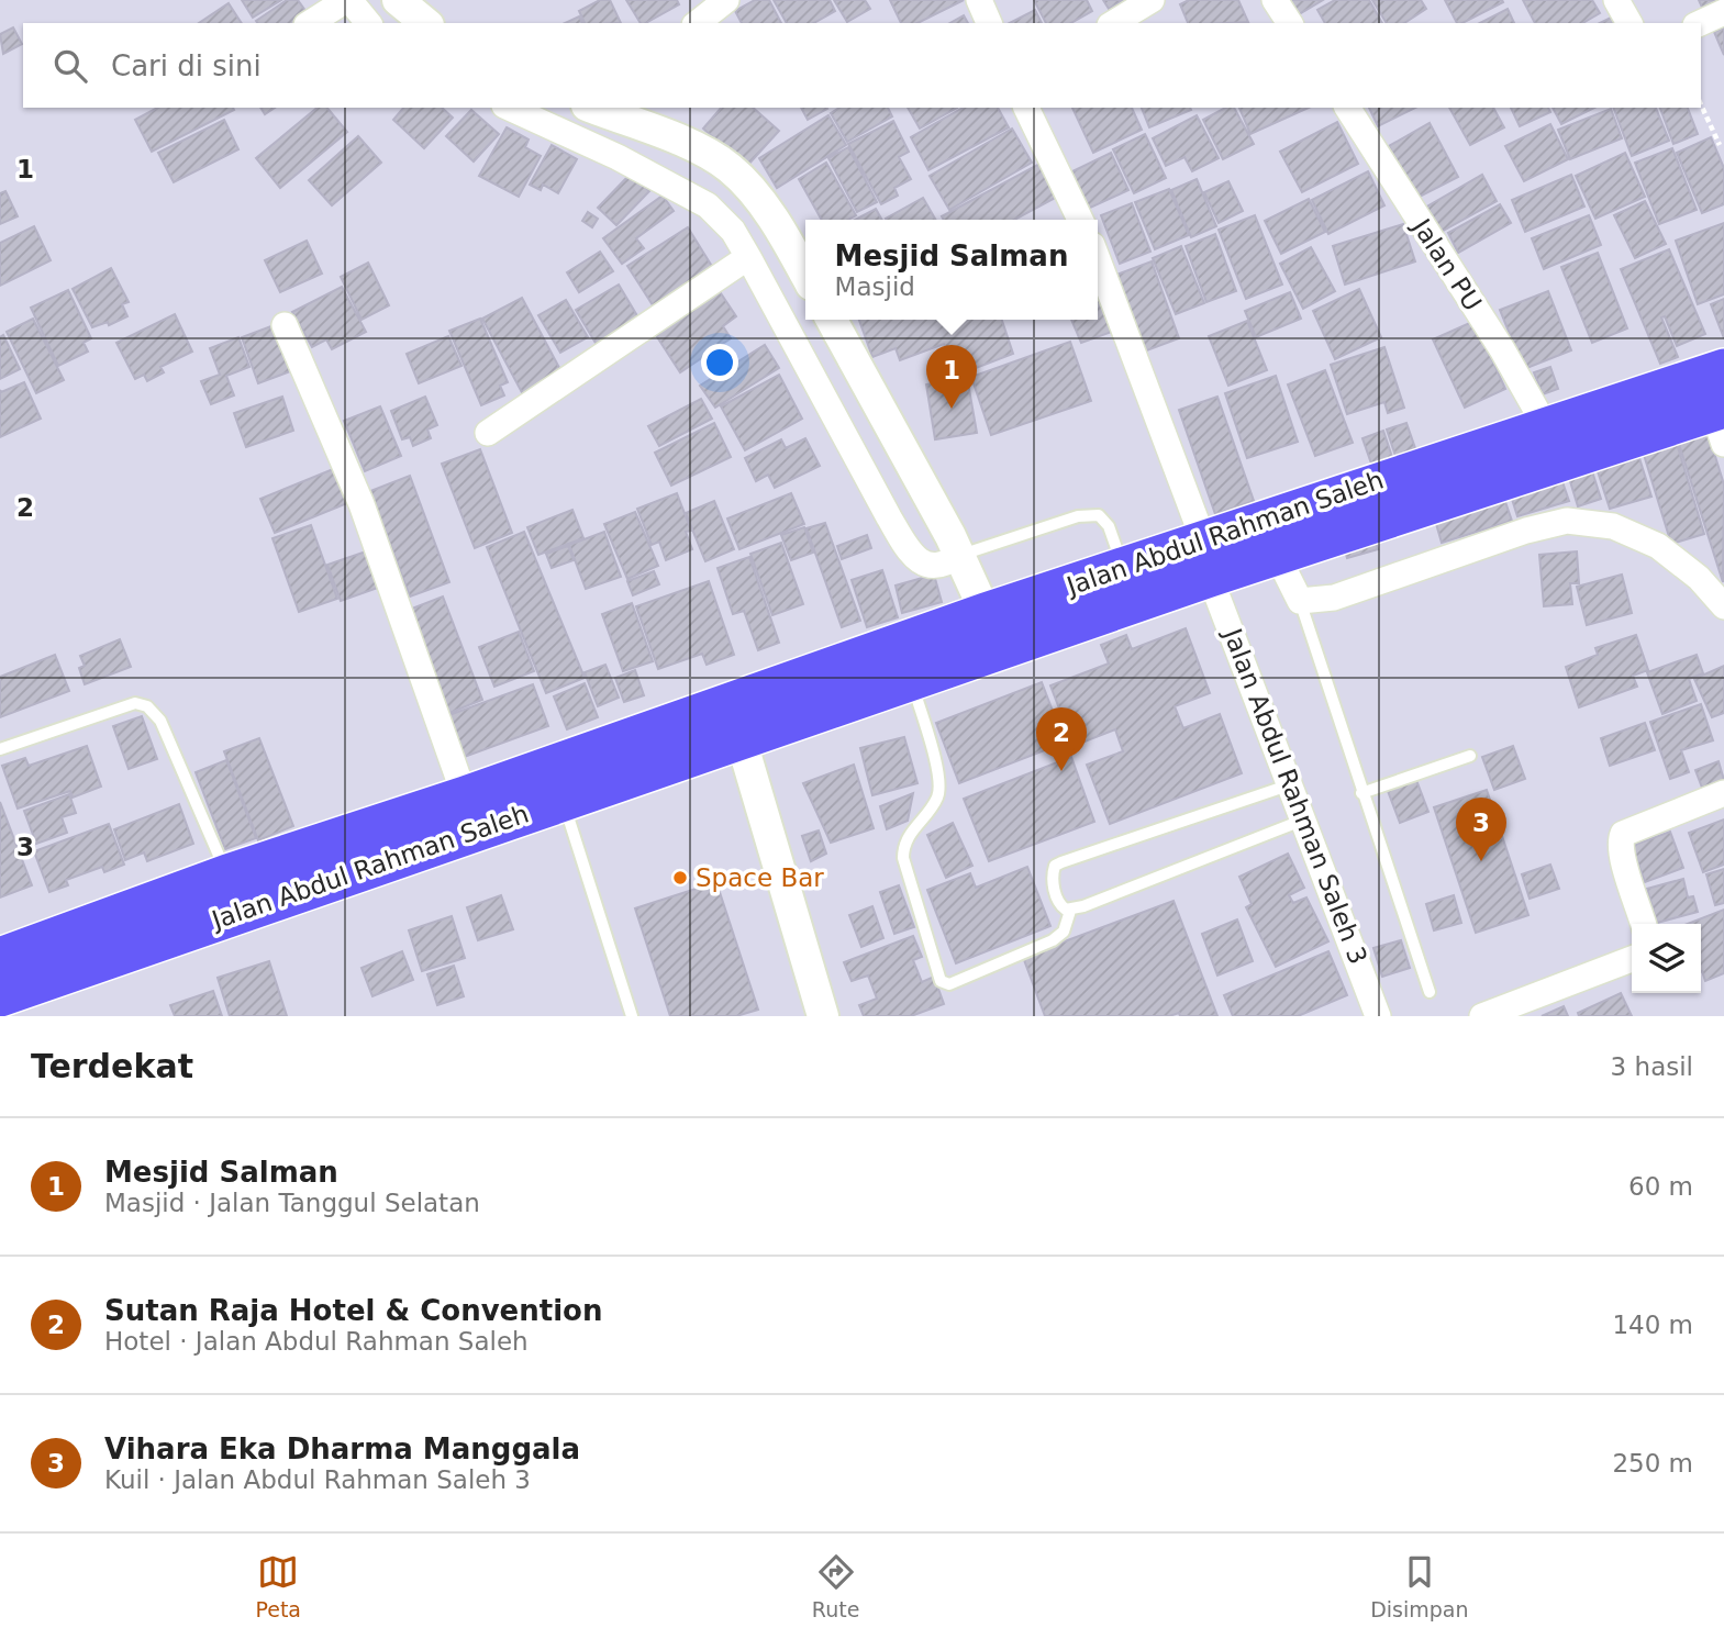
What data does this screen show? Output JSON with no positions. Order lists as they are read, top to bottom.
{
  "streets": {
    "highway": ["Jalan Abdul Rahman Saleh"],
    "street": ["Jalan PU", "Jalan Abdul Rahman Saleh 3"]
  },
  "crossings": [
    ["Jalan PU", "Jalan Abdul Rahman Saleh"],
    ["Jalan Abdul Rahman Saleh", "Jalan Abdul Rahman Saleh 3"]
  ],
  "places": ["Space Bar"],
  "page": {
    "search": "Cari di sini",
    "popup": ["Mesjid Salman", "Masjid"],
    "pins": ["1", "2", "3"],
    "heading": ["Terdekat", "3 hasil"],
    "list": [
      {
        "mark": "1",
        "name": "Mesjid Salman",
        "note": "Masjid · Jalan Tanggul Selatan",
        "value": "60 m"
      },
      {
        "mark": "2",
        "name": "Sutan Raja Hotel & Convention",
        "note": "Hotel · Jalan Abdul Rahman Saleh",
        "value": "140 m"
      },
      {
        "mark": "3",
        "name": "Vihara Eka Dharma Manggala",
        "note": "Kuil · Jalan Abdul Rahman Saleh 3",
        "value": "250 m"
      }
    ],
    "nav": ["Peta", "Rute", "Disimpan"]
  },
  "grid": {
    "rows": ["1", "2", "3"]
  }
}
